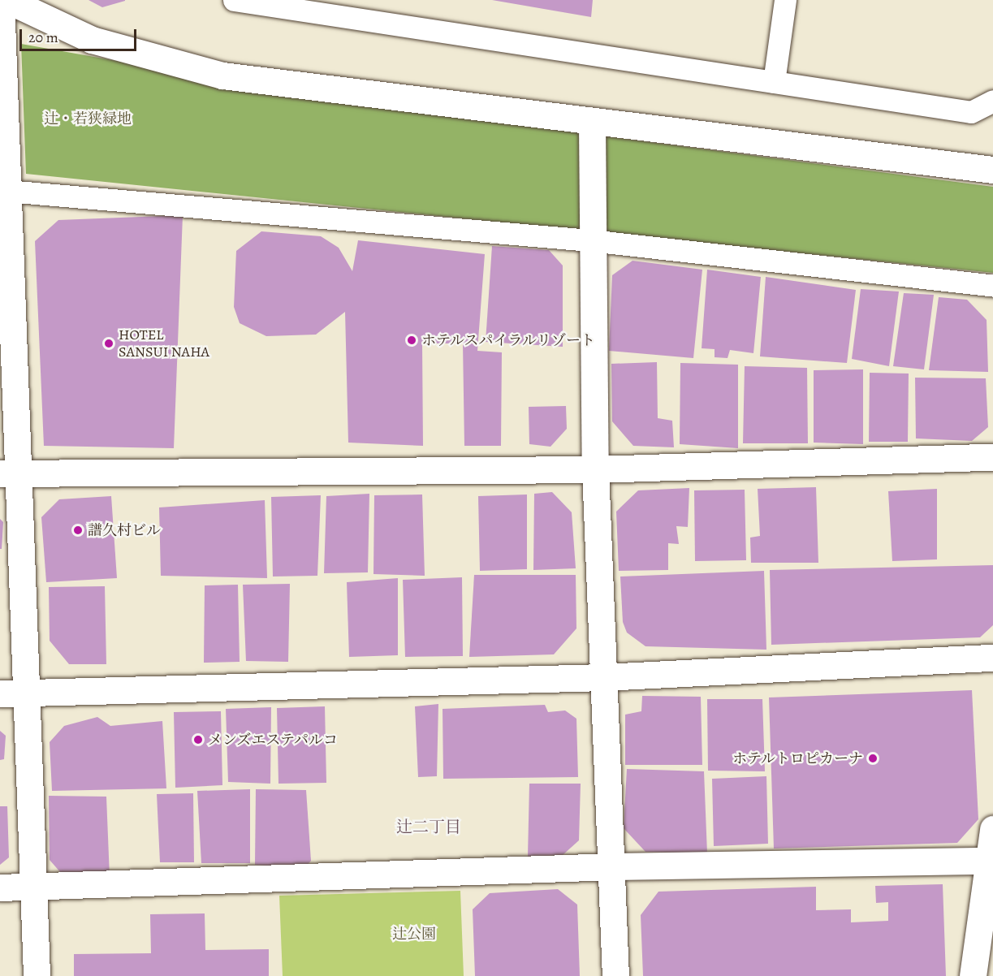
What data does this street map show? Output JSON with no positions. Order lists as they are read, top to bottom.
{
  "districts": ["辻二丁目"],
  "parks": ["辻・若狭緑地", "辻公園"],
  "places": [
    "ホテルスパイラルリゾート",
    "HOTEL SANSUI NAHA",
    "譜久村ビル",
    "メンズエステパルコ",
    "ホテルトロピカーナ"
  ],
  "scale_bar": "20 m"
}
